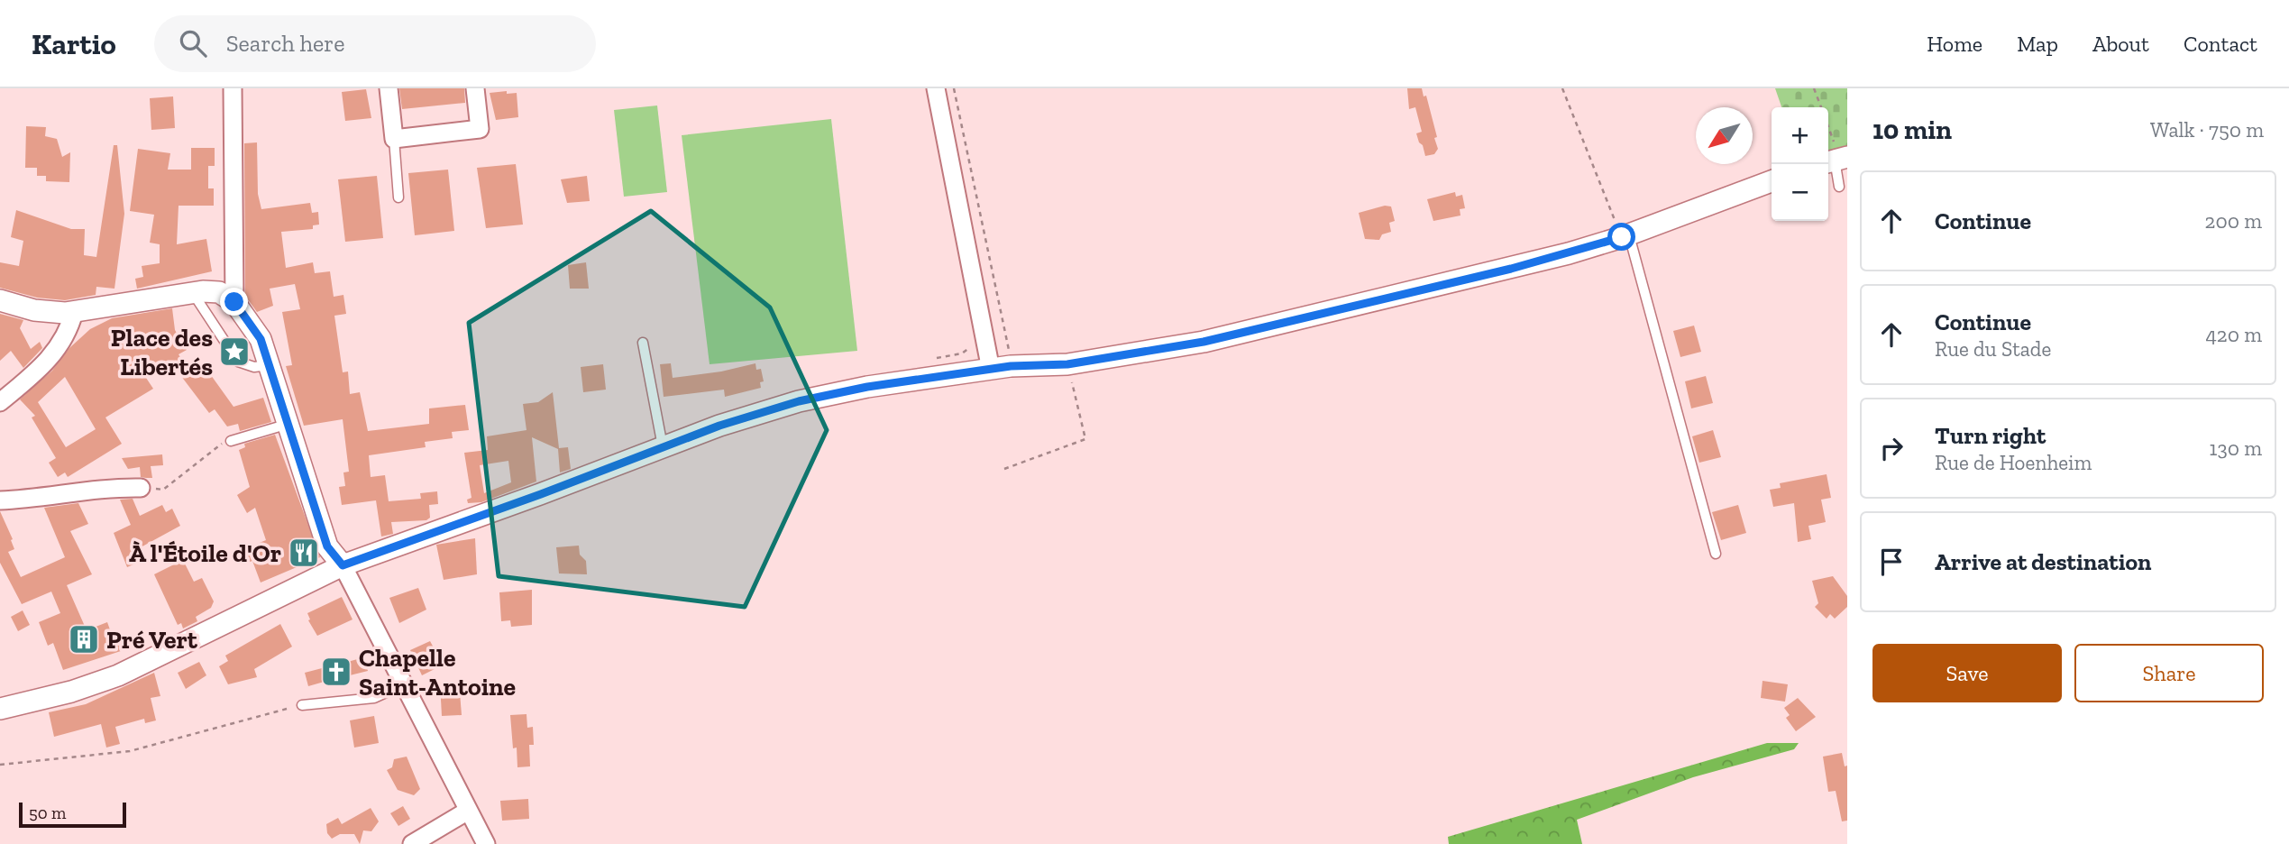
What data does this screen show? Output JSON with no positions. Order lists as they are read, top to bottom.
{
  "places": {
    "place": ["Place des Libertés"],
    "restaurant": ["À l'Étoile d'Or"],
    "building": ["Pré Vert"],
    "church": ["Chapelle Saint-Antoine"]
  },
  "scale_bar": "50 m",
  "north": "bottom left",
  "page": {
    "header": "Kartio",
    "search": "Search here",
    "nav": [
      "Home",
      "Map",
      "About",
      "Contact"
    ],
    "heading": ["10 min", "Walk · 750 m"],
    "map_buttons": ["+", "−"],
    "list": [
      ["Continue", "200 m"],
      ["Continue", "Rue du Stade", "420 m"],
      ["Turn right", "Rue de Hoenheim", "130 m"],
      "Arrive at destination"
    ],
    "buttons": ["Save", "Share"],
    "scale": "50 m"
  }
}
